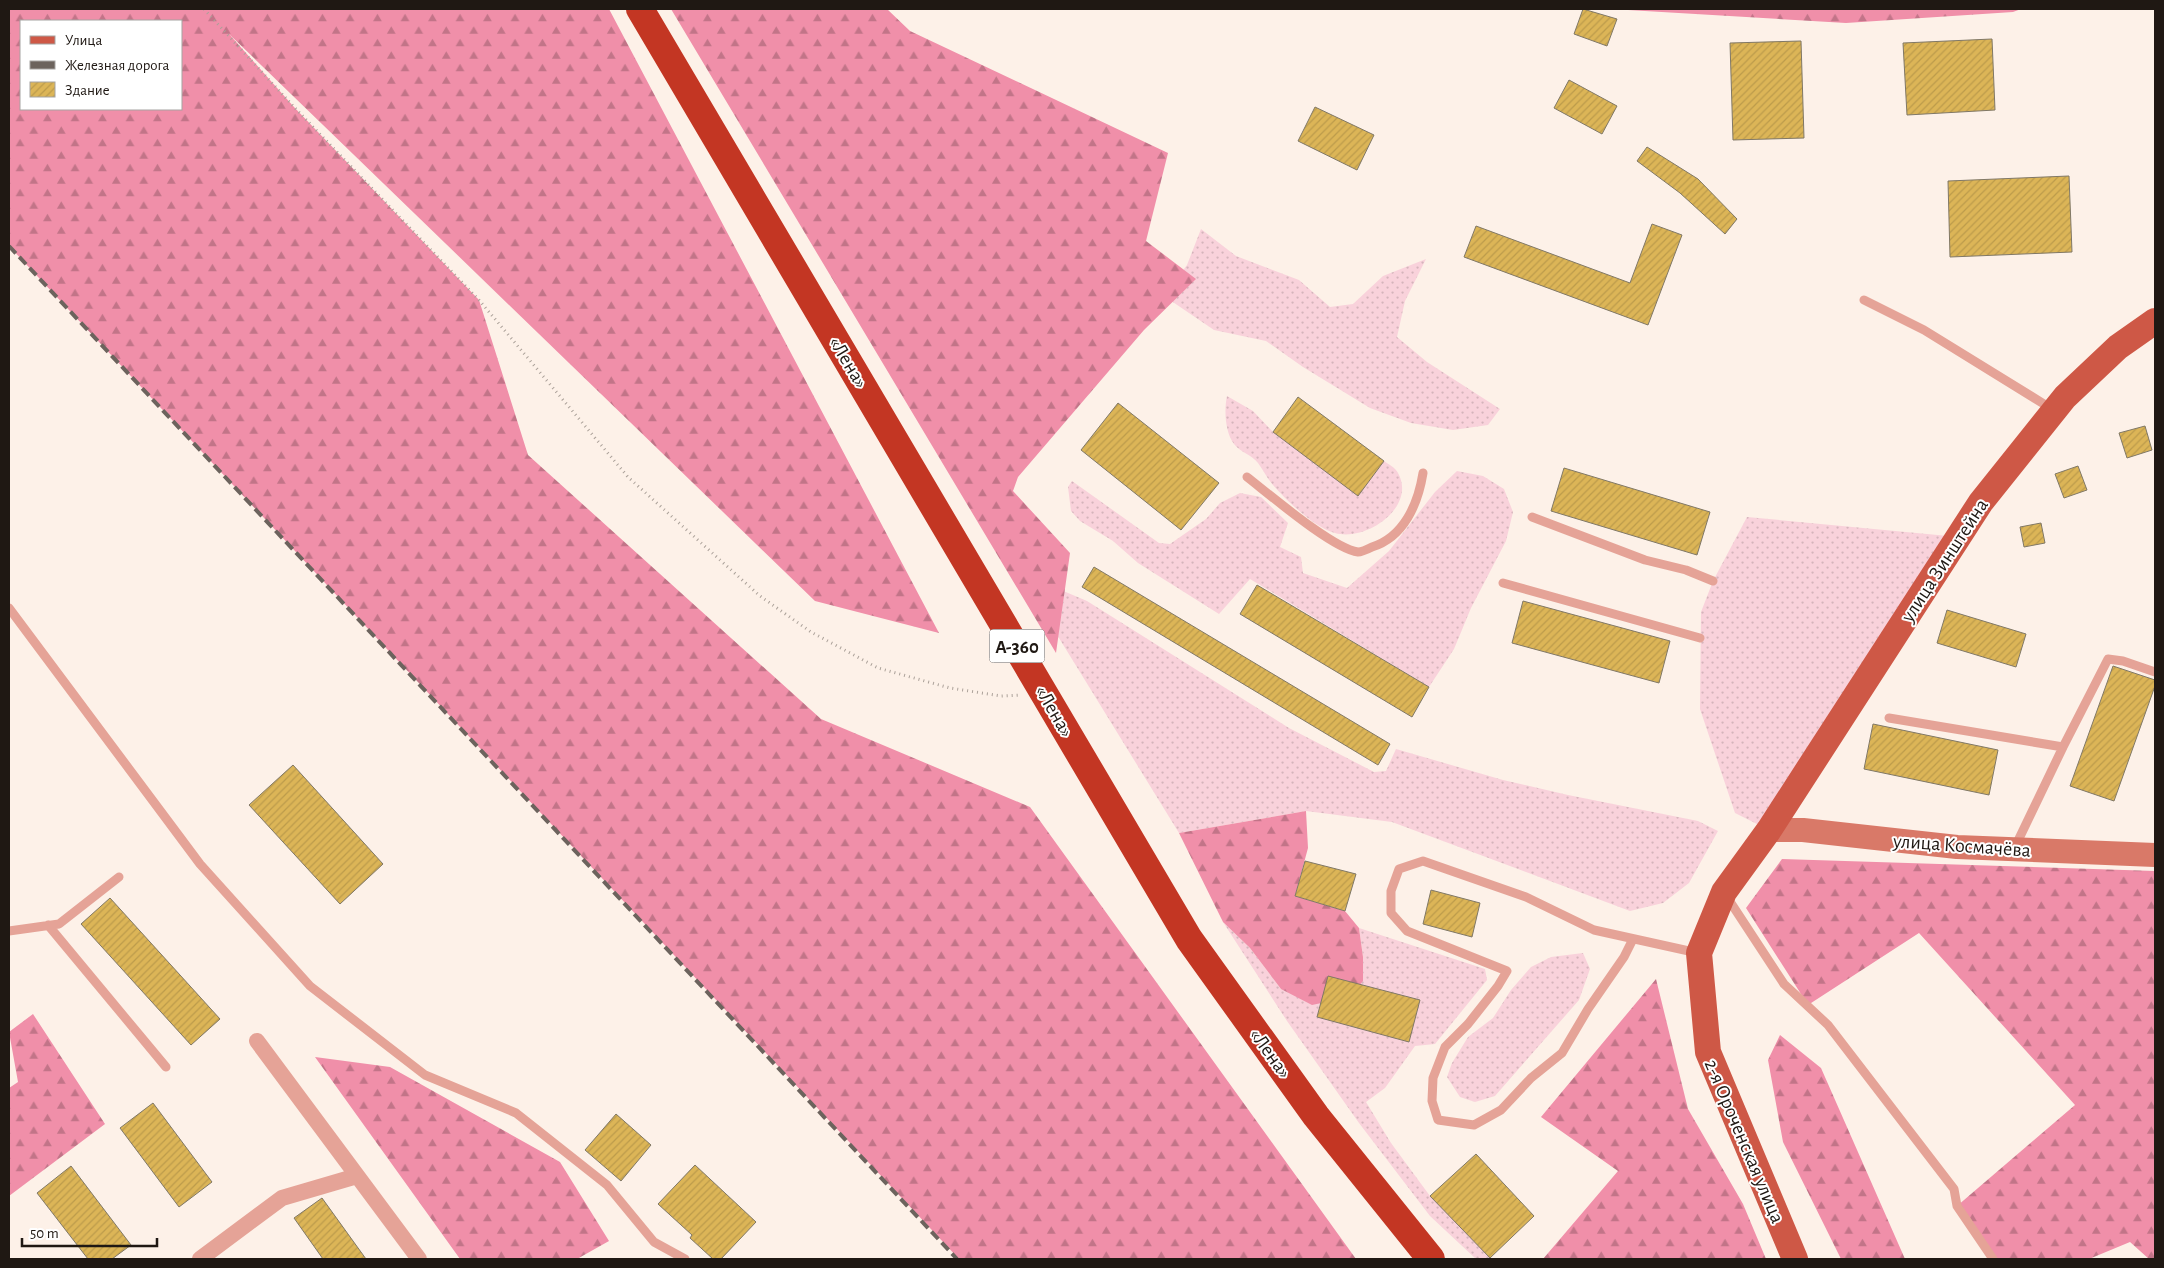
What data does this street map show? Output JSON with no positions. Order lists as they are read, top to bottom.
{
  "streets": {
    "highway": ["«Лена»", "А-360"],
    "main road": ["улица Зинштейна", "улица Космачёва", "2-я Ороченская улица"]
  },
  "crossings": [
    ["улица Зинштейна", "улица Космачёва"],
    ["улица Зинштейна", "2-я Ороченская улица"],
    ["улица Космачёва", "2-я Ороченская улица"]
  ],
  "legend": ["Улица", "Железная дорога", "Здание"],
  "scale_bar": "50 m"
}
